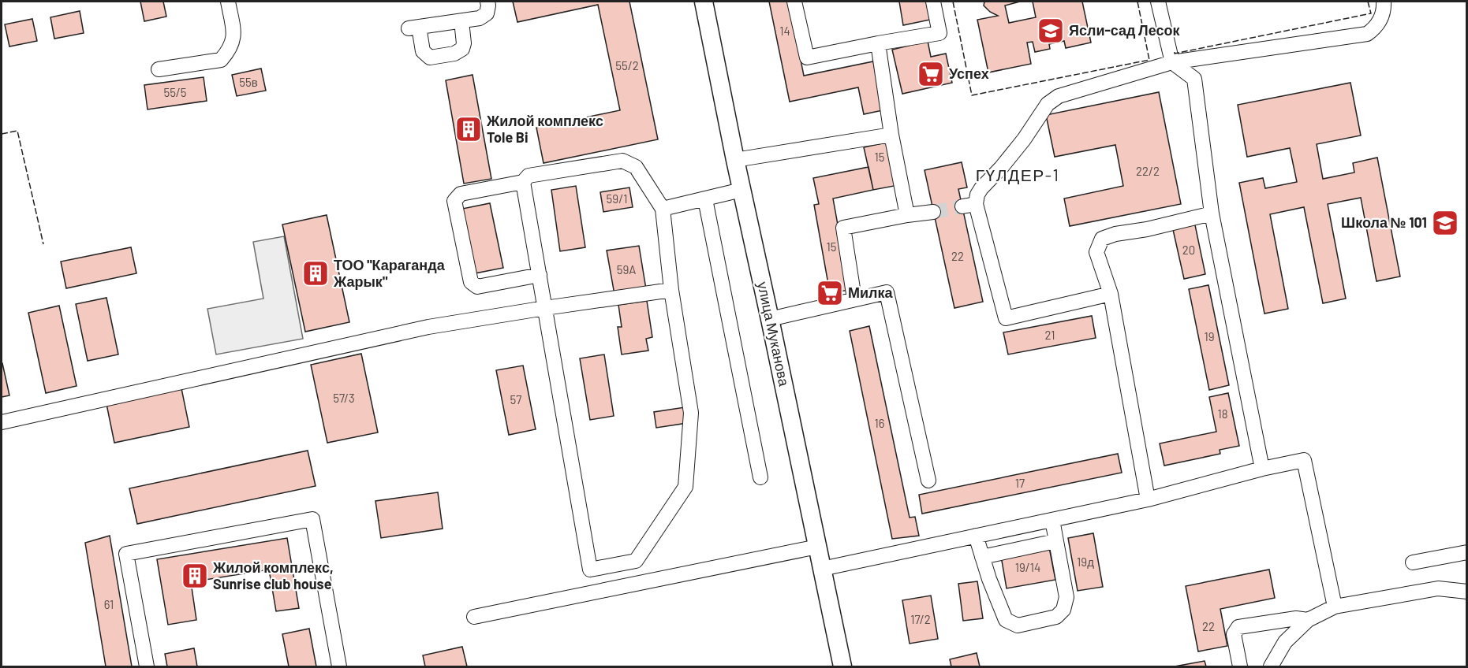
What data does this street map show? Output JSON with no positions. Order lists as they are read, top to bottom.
{
  "streets": {
    "main road": ["улица Муканова"]
  },
  "districts": ["ГҮЛДЕР-1"],
  "places": {
    "school or university": ["Ясли-сад Лесок", "Школа № 101"],
    "supermarket": ["Успех", "Милка"],
    "building": ["Жилой комплекс Tole Bi", "ТОО \"Караганда Жарык\"", "Жилой комплекс, Sunrise club house"]
  },
  "house_numbers": [
    "14",
    "55/2",
    "55в",
    "55/5",
    "15",
    "22/2",
    "59/1",
    "15",
    "20",
    "22",
    "59A",
    "21",
    "19",
    "57/3",
    "57",
    "18",
    "16",
    "17",
    "19д",
    "19/14",
    "61",
    "17/2",
    "22"
  ]
}
